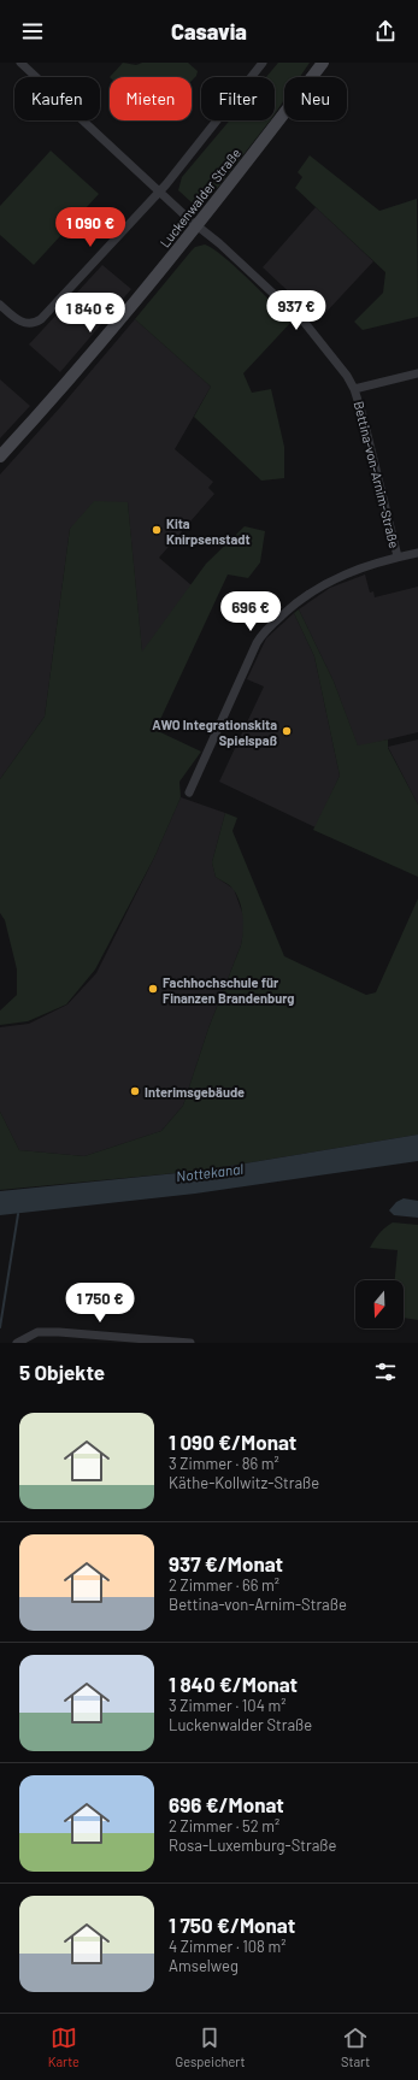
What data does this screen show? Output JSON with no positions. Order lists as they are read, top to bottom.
{
  "streets": {
    "main road": ["Luckenwalder Straße"],
    "street": ["Bettina-von-Arnim-Straße"]
  },
  "crossings": [
    ["Luckenwalder Straße", "Bettina-von-Arnim-Straße"]
  ],
  "water": ["Nottekanal"],
  "places": [
    "Kita Knirpsenstadt",
    "AWO Integrationskita Spielspaß",
    "Fachhochschule für Finanzen Brandenburg",
    "Interimsgebäude"
  ],
  "north": "bottom",
  "page": {
    "header": "Casavia",
    "chip": [
      "Kaufen",
      "Mieten",
      "Filter",
      "Neu"
    ],
    "price": [
      "1 090 €",
      "937 €",
      "1 840 €",
      "696 €",
      "1 750 €"
    ],
    "heading": "5 Objekte",
    "list": [
      {
        "name": "1 090 €/Monat",
        "note": "3 Zimmer · 86 m² · Käthe-Kollwitz-Straße"
      },
      {
        "name": "937 €/Monat",
        "note": "2 Zimmer · 66 m² · Bettina-von-Arnim-Straße"
      },
      {
        "name": "1 840 €/Monat",
        "note": "3 Zimmer · 104 m² · Luckenwalder Straße"
      },
      {
        "name": "696 €/Monat",
        "note": "2 Zimmer · 52 m² · Rosa-Luxemburg-Straße"
      },
      {
        "name": "1 750 €/Monat",
        "note": "4 Zimmer · 108 m² · Amselweg"
      }
    ],
    "tabs": ["Karte", "Gespeichert", "Start"]
  }
}
